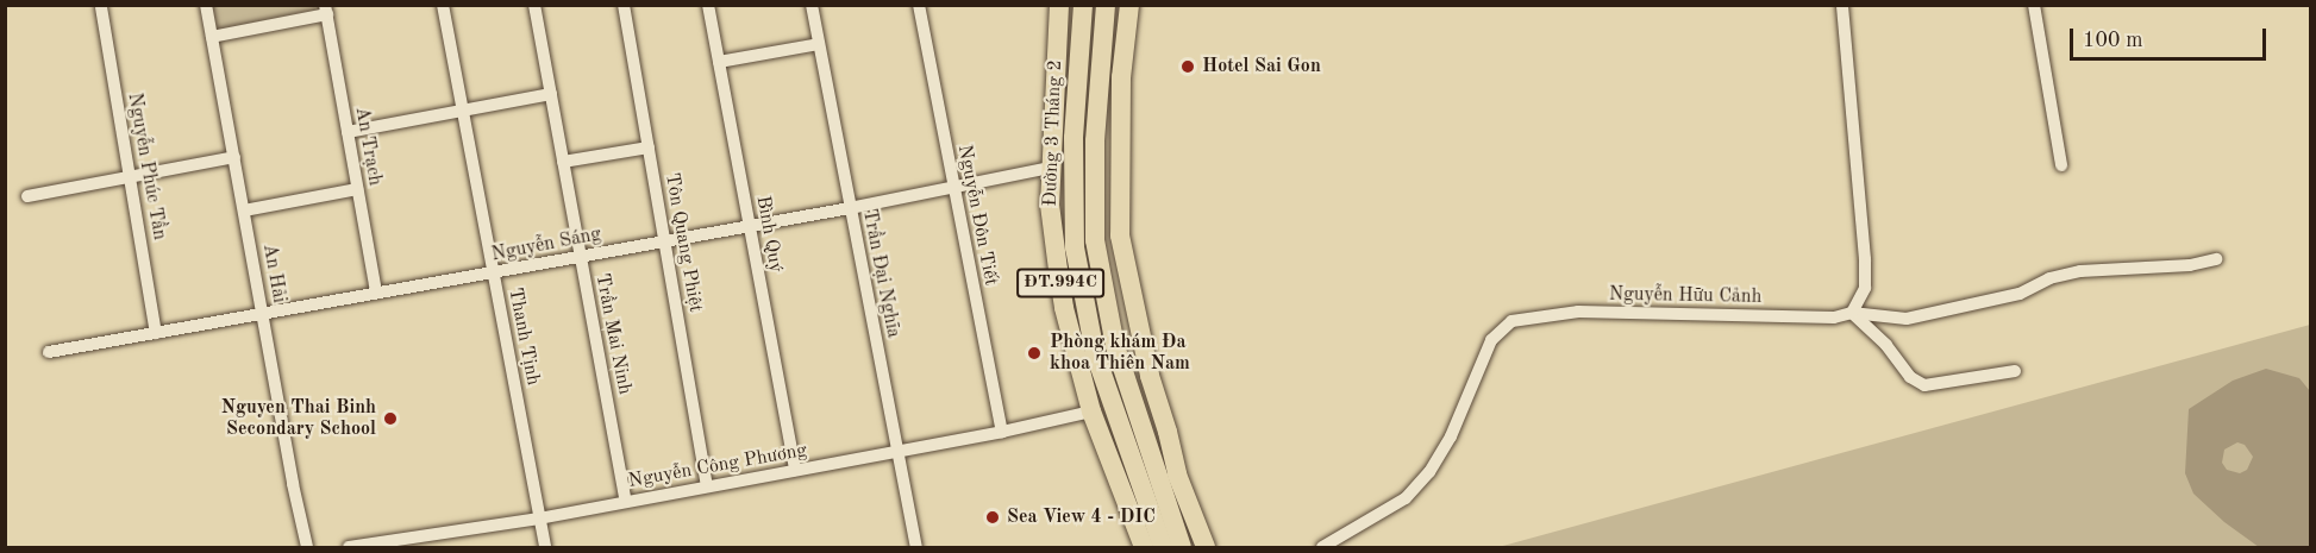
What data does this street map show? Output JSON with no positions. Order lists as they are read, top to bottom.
{
  "streets": {
    "main road": ["Đường 3 Tháng 2", "ĐT.994C"],
    "street": [
      "An Trạch",
      "Nguyễn Phúc Tần",
      "Nguyễn Đôn Tiết",
      "Bình Quý",
      "Tôn Quang Phiệt",
      "Nguyễn Sáng",
      "An Hải",
      "Trần Đại Nghĩa",
      "Nguyễn Hữu Cảnh",
      "Trần Mai Ninh",
      "Thanh Tịnh",
      "Nguyễn Công Phương"
    ]
  },
  "crossings": [
    ["Đường 3 Tháng 2", "Nguyễn Sáng"],
    ["Đường 3 Tháng 2", "Nguyễn Công Phương"],
    ["An Trạch", "Nguyễn Sáng"],
    ["Nguyễn Phúc Tần", "Nguyễn Sáng"],
    ["Nguyễn Đôn Tiết", "Nguyễn Sáng"],
    ["Nguyễn Đôn Tiết", "Nguyễn Công Phương"],
    ["Bình Quý", "Nguyễn Sáng"],
    ["Bình Quý", "Nguyễn Công Phương"],
    ["Tôn Quang Phiệt", "Nguyễn Sáng"],
    ["Tôn Quang Phiệt", "Nguyễn Công Phương"],
    ["Nguyễn Sáng", "An Hải"],
    ["Nguyễn Sáng", "Trần Đại Nghĩa"],
    ["Nguyễn Sáng", "Trần Mai Ninh"],
    ["Nguyễn Sáng", "Thanh Tịnh"],
    ["Trần Đại Nghĩa", "Nguyễn Công Phương"],
    ["Trần Mai Ninh", "Nguyễn Công Phương"],
    ["Thanh Tịnh", "Nguyễn Công Phương"]
  ],
  "places": [
    "Hotel Sai Gon",
    "Phòng khám Đa khoa Thiên Nam",
    "Nguyen Thai Binh Secondary School",
    "Sea View 4 - DIC"
  ],
  "scale_bar": "100 m"
}
